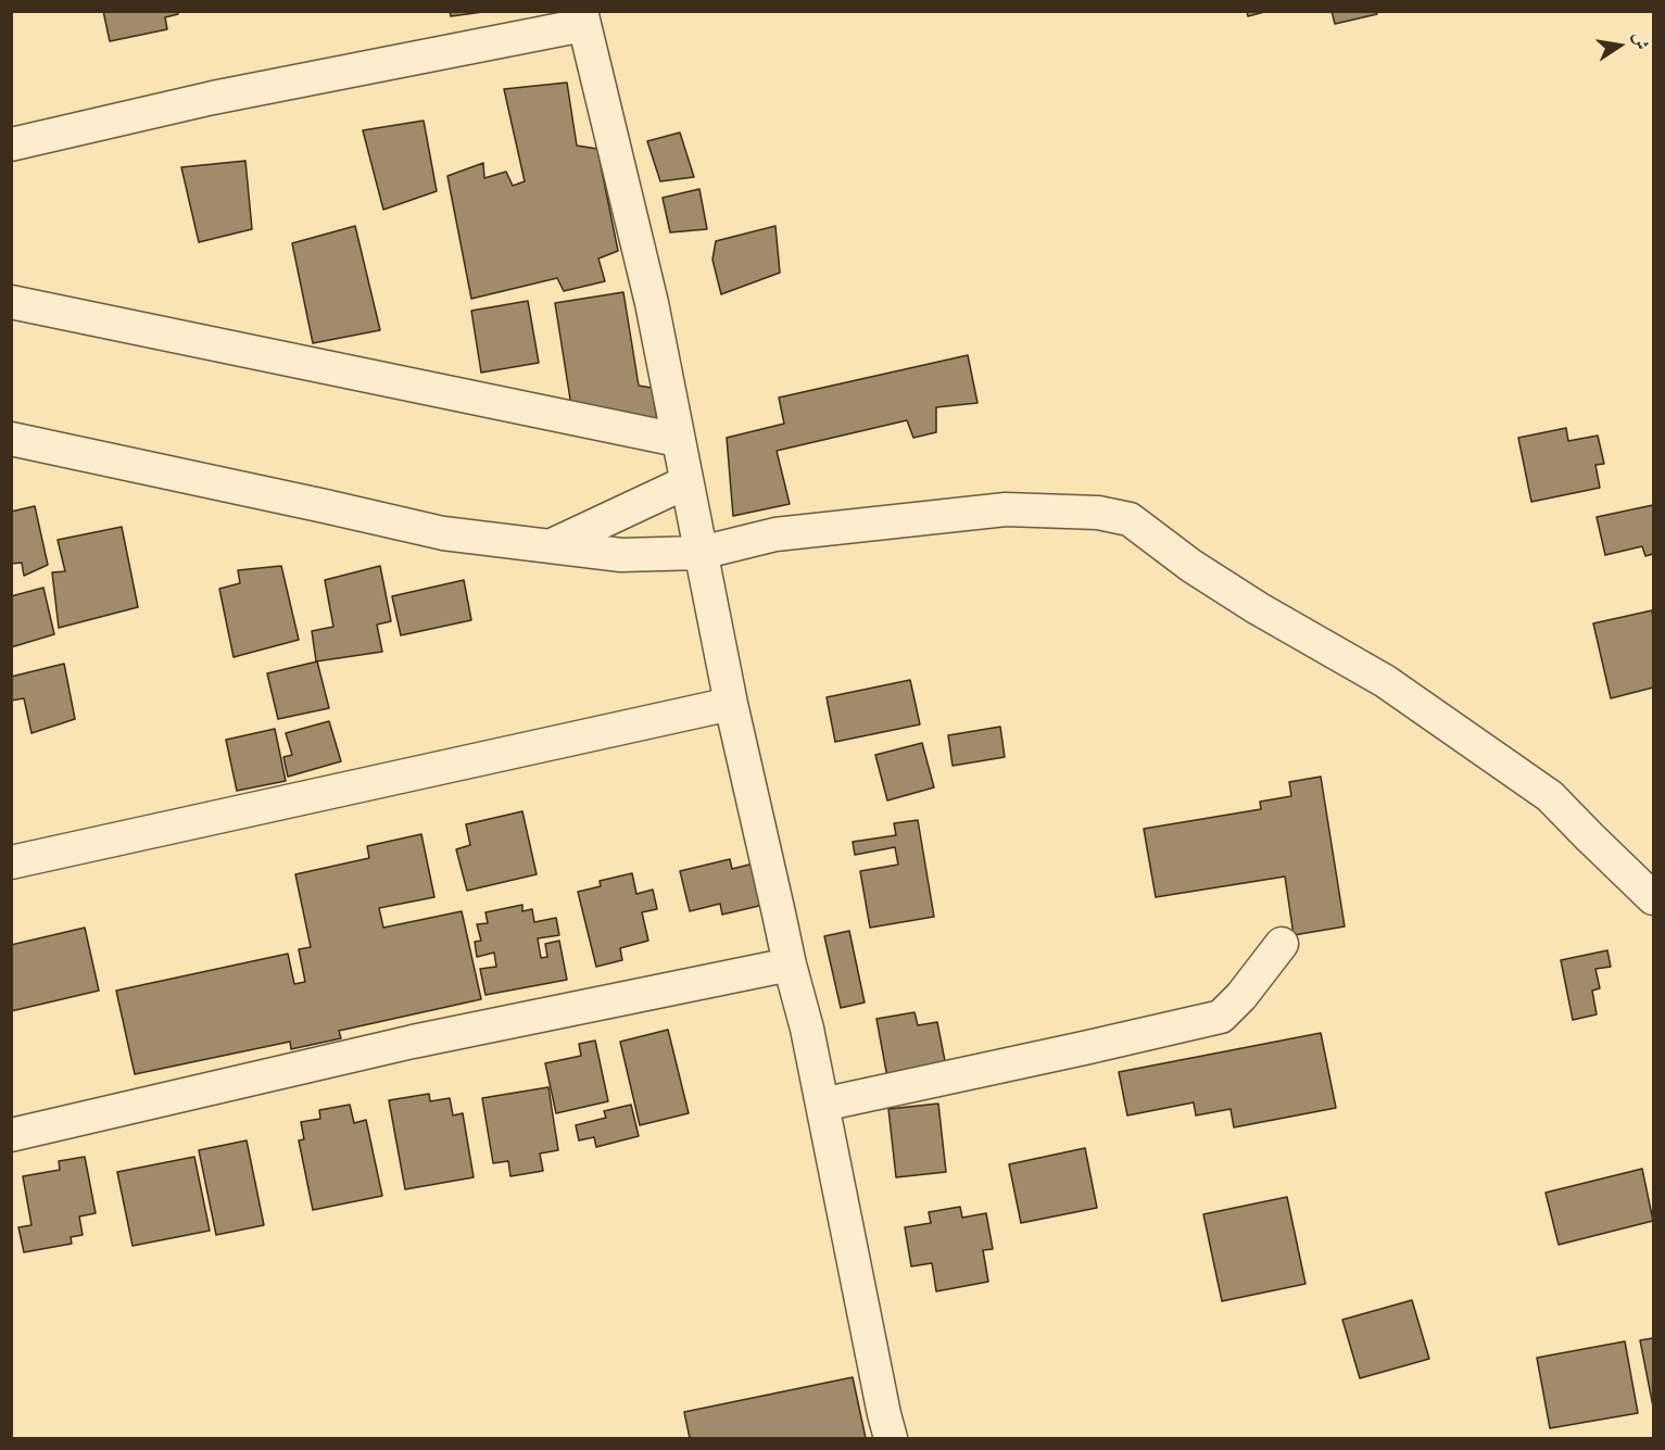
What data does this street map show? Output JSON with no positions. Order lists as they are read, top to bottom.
{
  "north": "right"
}
